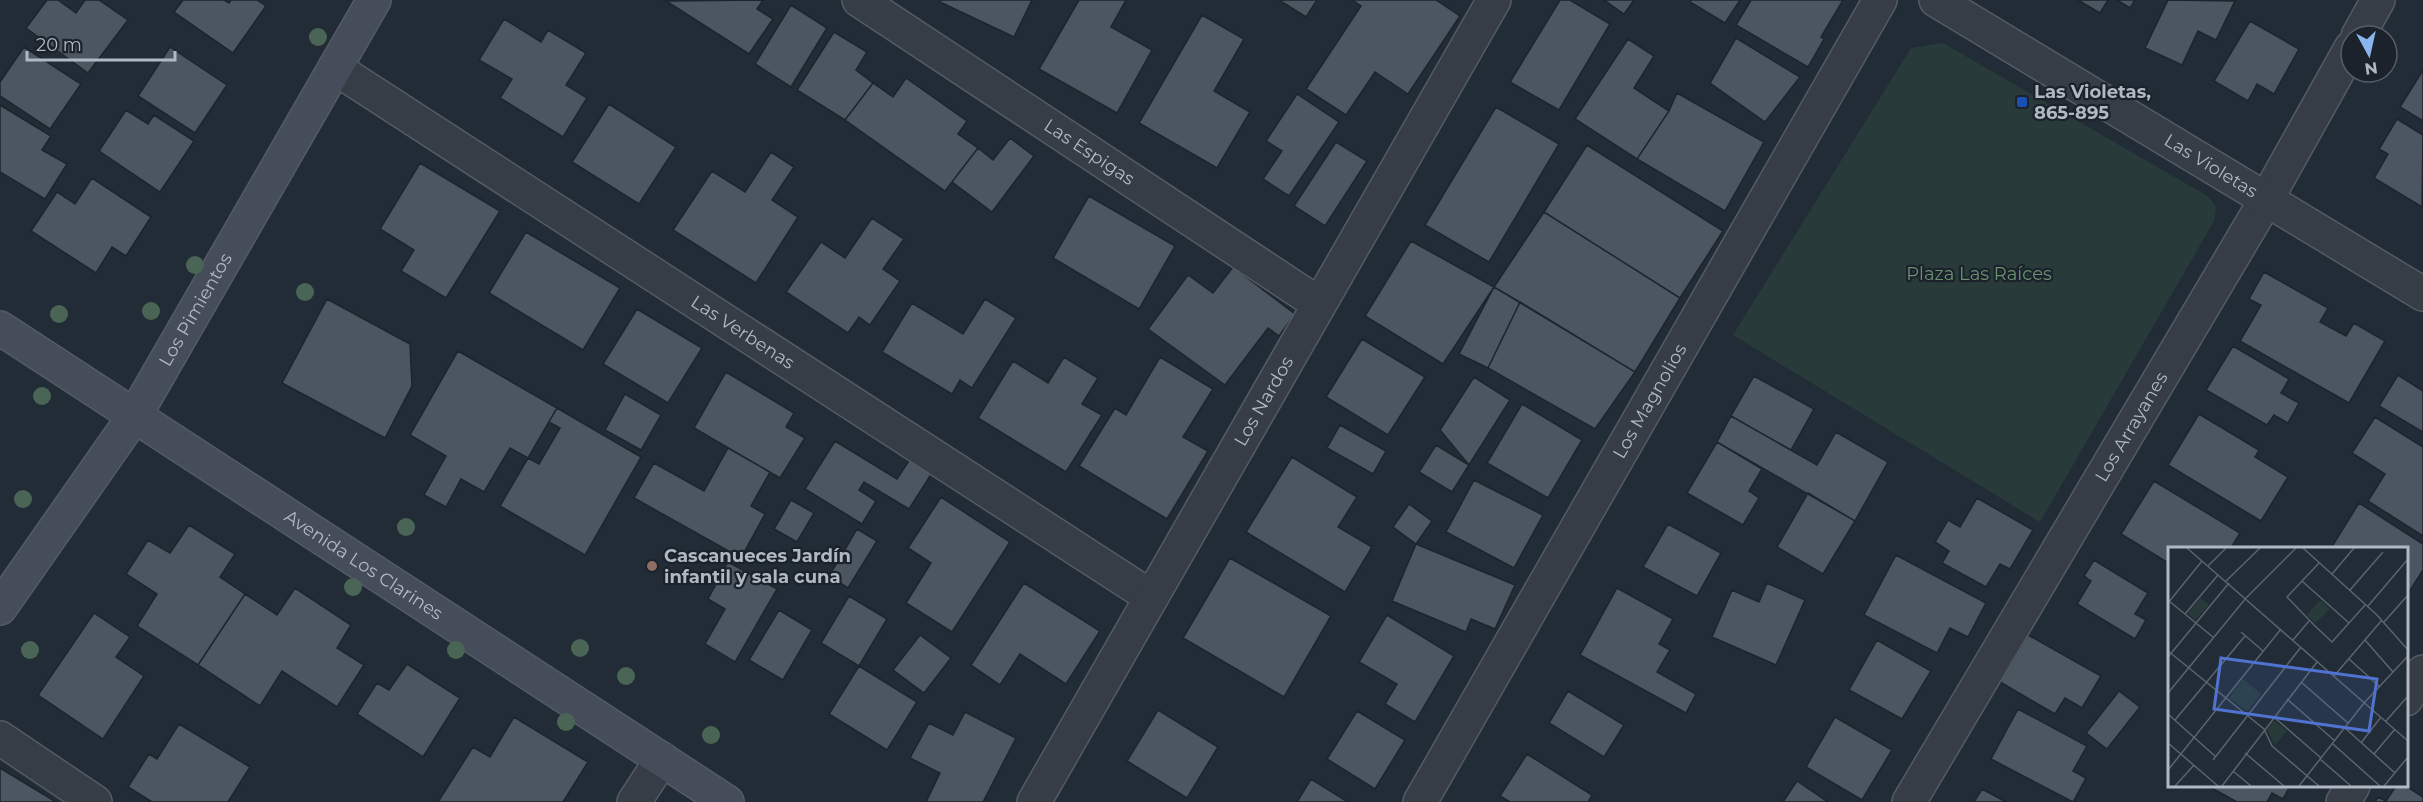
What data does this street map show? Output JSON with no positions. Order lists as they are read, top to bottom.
{
  "streets": {
    "main road": ["Los Pimientos", "Avenida Los Clarines"],
    "street": [
      "Las Espigas",
      "Las Violetas",
      "Las Verbenas",
      "Los Nardos",
      "Los Magnolios",
      "Los Arrayanes"
    ]
  },
  "crossings": [
    ["Las Espigas", "Los Nardos"],
    ["Las Violetas", "Los Arrayanes"],
    ["Los Pimientos", "Las Verbenas"],
    ["Los Pimientos", "Avenida Los Clarines"],
    ["Las Verbenas", "Los Nardos"]
  ],
  "parks": ["Plaza Las Raíces"],
  "places": {
    "transit": ["Las Violetas, 865-895"],
    "other": ["Cascanueces Jardín infantil y sala cuna"]
  },
  "scale_bar": "20 m",
  "north": "bottom"
}
